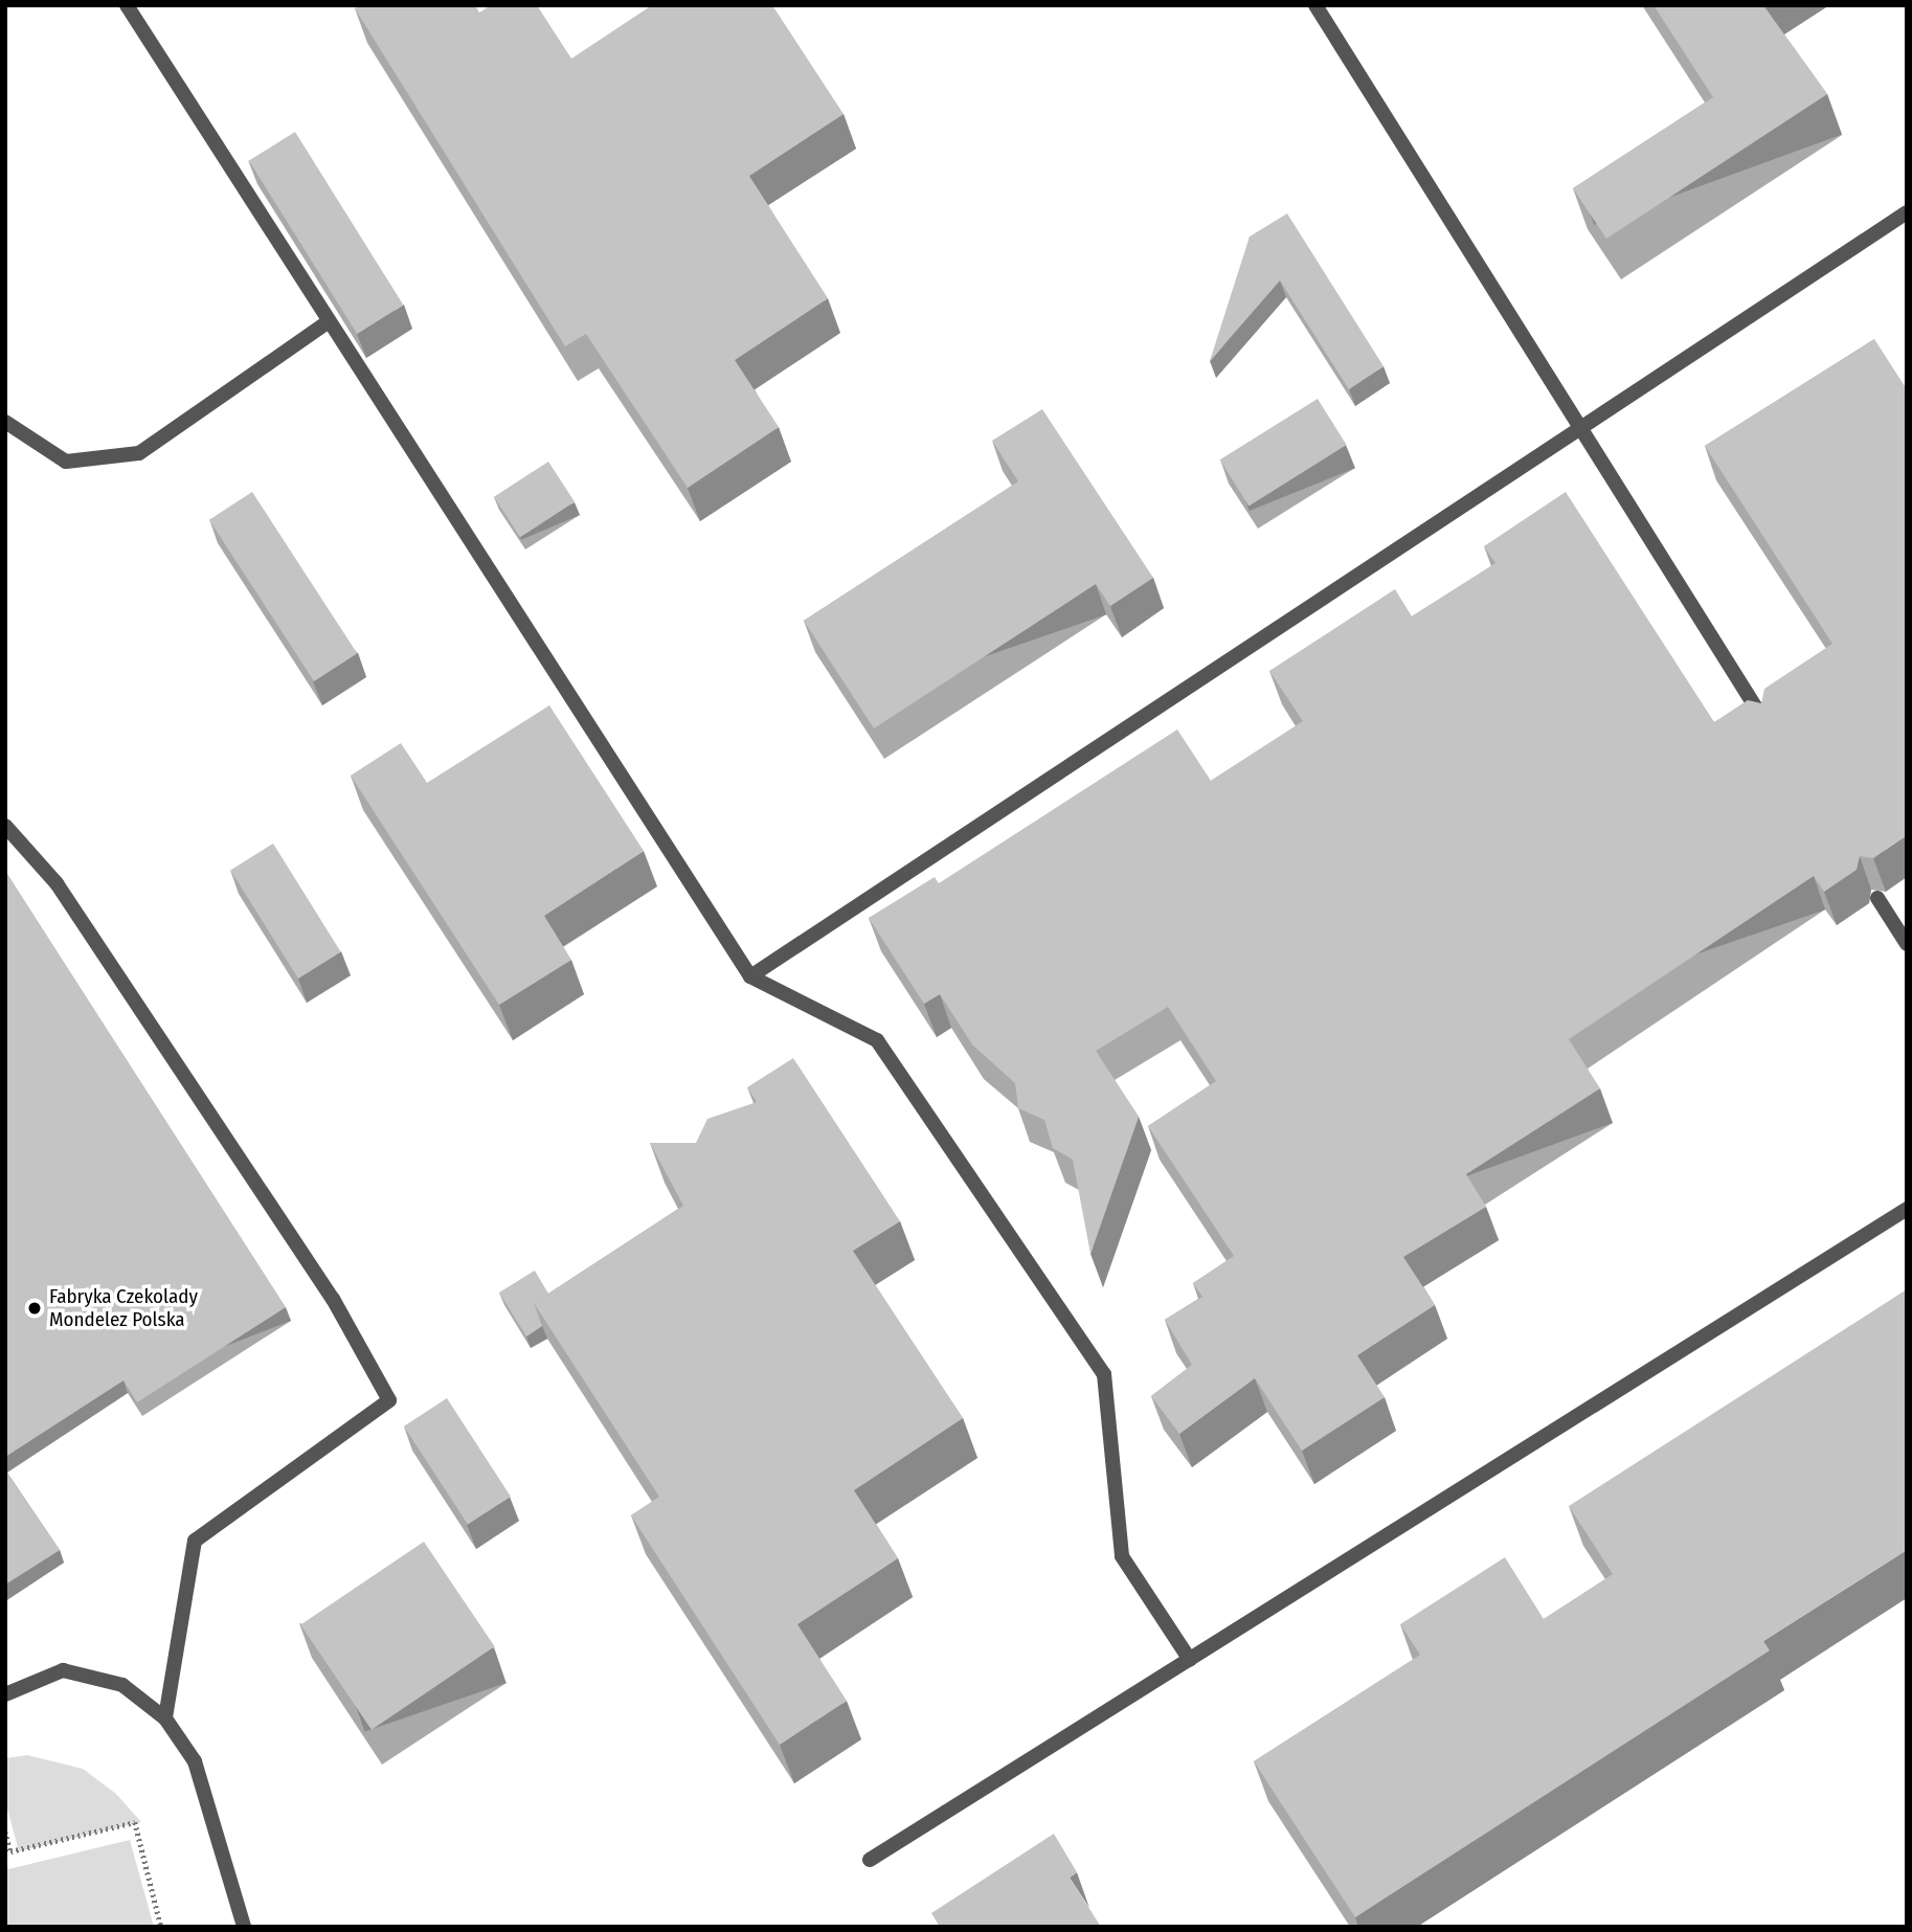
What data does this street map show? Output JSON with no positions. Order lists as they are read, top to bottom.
{
  "places": ["Fabryka Czekolady Mondelez Polska"]
}
